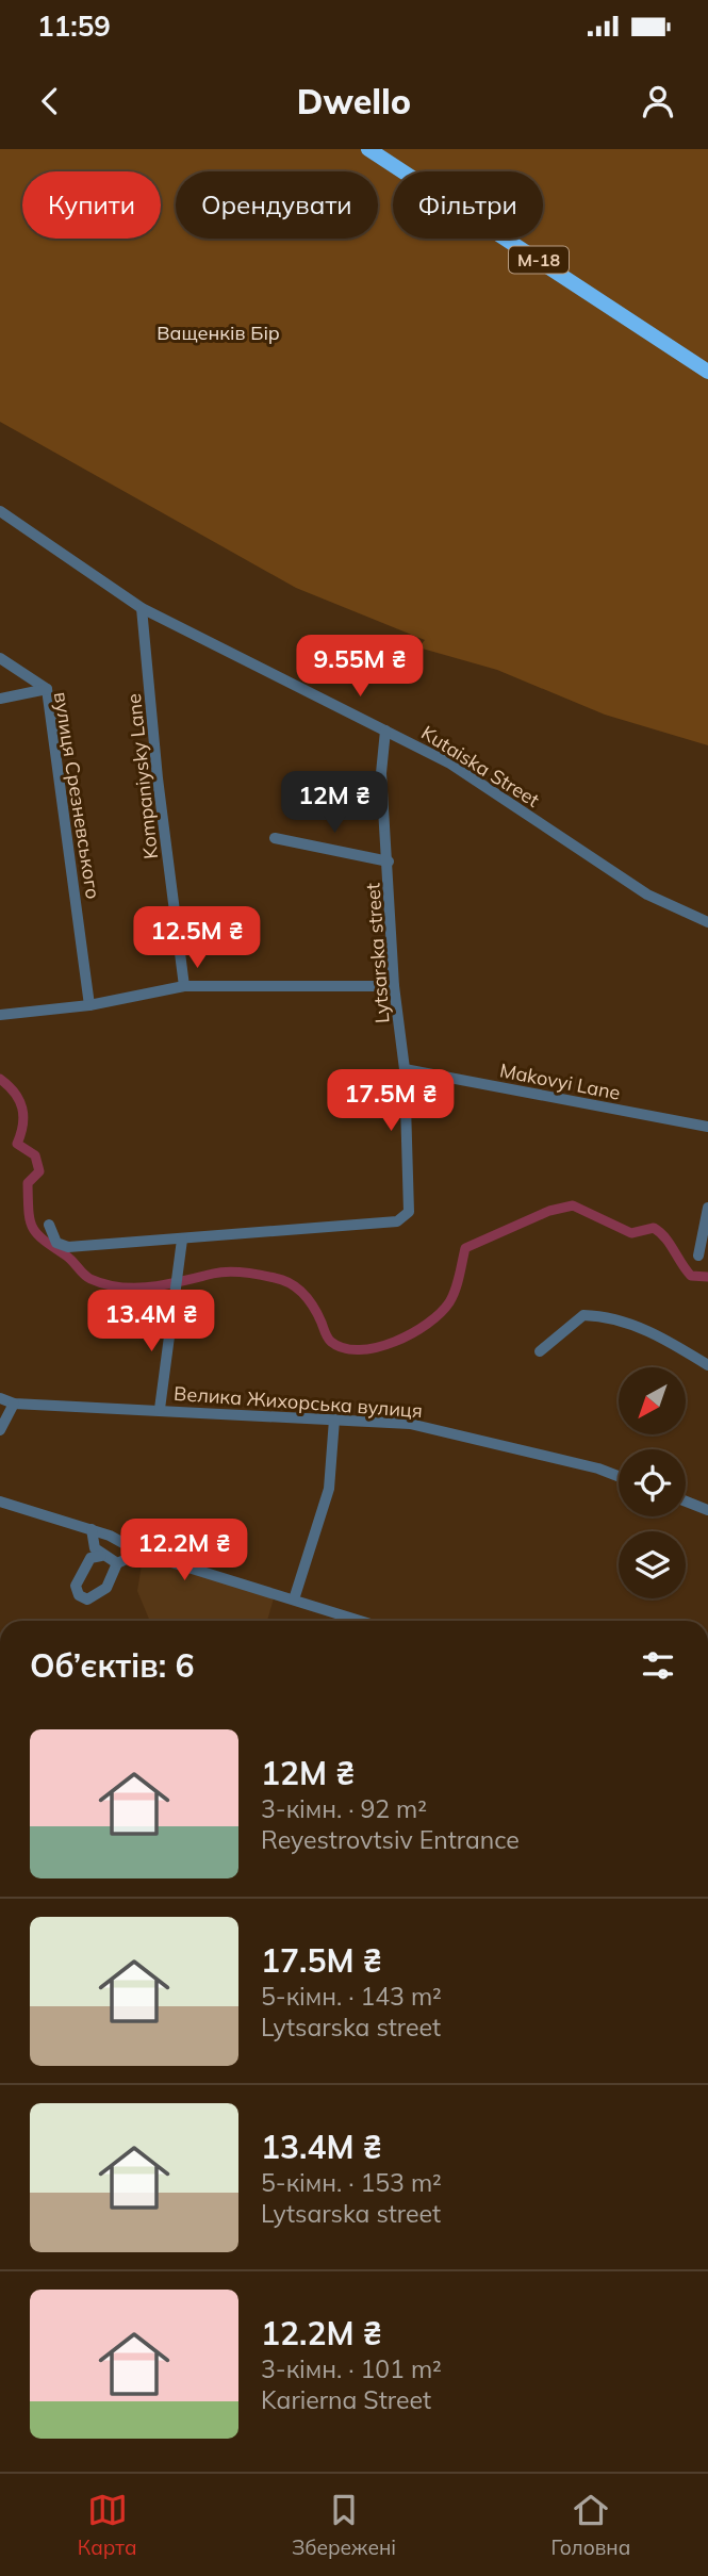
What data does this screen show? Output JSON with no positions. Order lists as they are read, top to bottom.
{
  "streets": {
    "highway": ["М-18"],
    "street": [
      "Kutaiska Street",
      "Kompaniysky Lane",
      "вулиця Срезневського",
      "Lytsarska street",
      "Makovyi Lane",
      "Велика Жихорська вулиця"
    ]
  },
  "crossings": [
    ["Kutaiska Street", "Kompaniysky Lane"],
    ["Kutaiska Street", "Lytsarska street"],
    ["Lytsarska street", "Makovyi Lane"]
  ],
  "parks": ["Ващенків Бір"],
  "north": "bottom left",
  "page": {
    "status": "11:59",
    "header": "Dwello",
    "chip": ["Купити", "Орендувати", "Фільтри"],
    "price": [
      "9.55M ₴",
      "12M ₴",
      "12.5M ₴",
      "17.5M ₴",
      "13.4M ₴",
      "12.2M ₴"
    ],
    "heading": "Об’єктів: 6",
    "list": [
      {
        "name": "12M ₴",
        "note": "3-кімн. · 92 m² · Reyestrovtsiv Entrance"
      },
      {
        "name": "17.5M ₴",
        "note": "5-кімн. · 143 m² · Lytsarska street"
      },
      {
        "name": "13.4M ₴",
        "note": "5-кімн. · 153 m² · Lytsarska street"
      },
      {
        "name": "12.2M ₴",
        "note": "3-кімн. · 101 m² · Karierna Street"
      }
    ],
    "tabs": ["Карта", "Збережені", "Головна"]
  }
}
